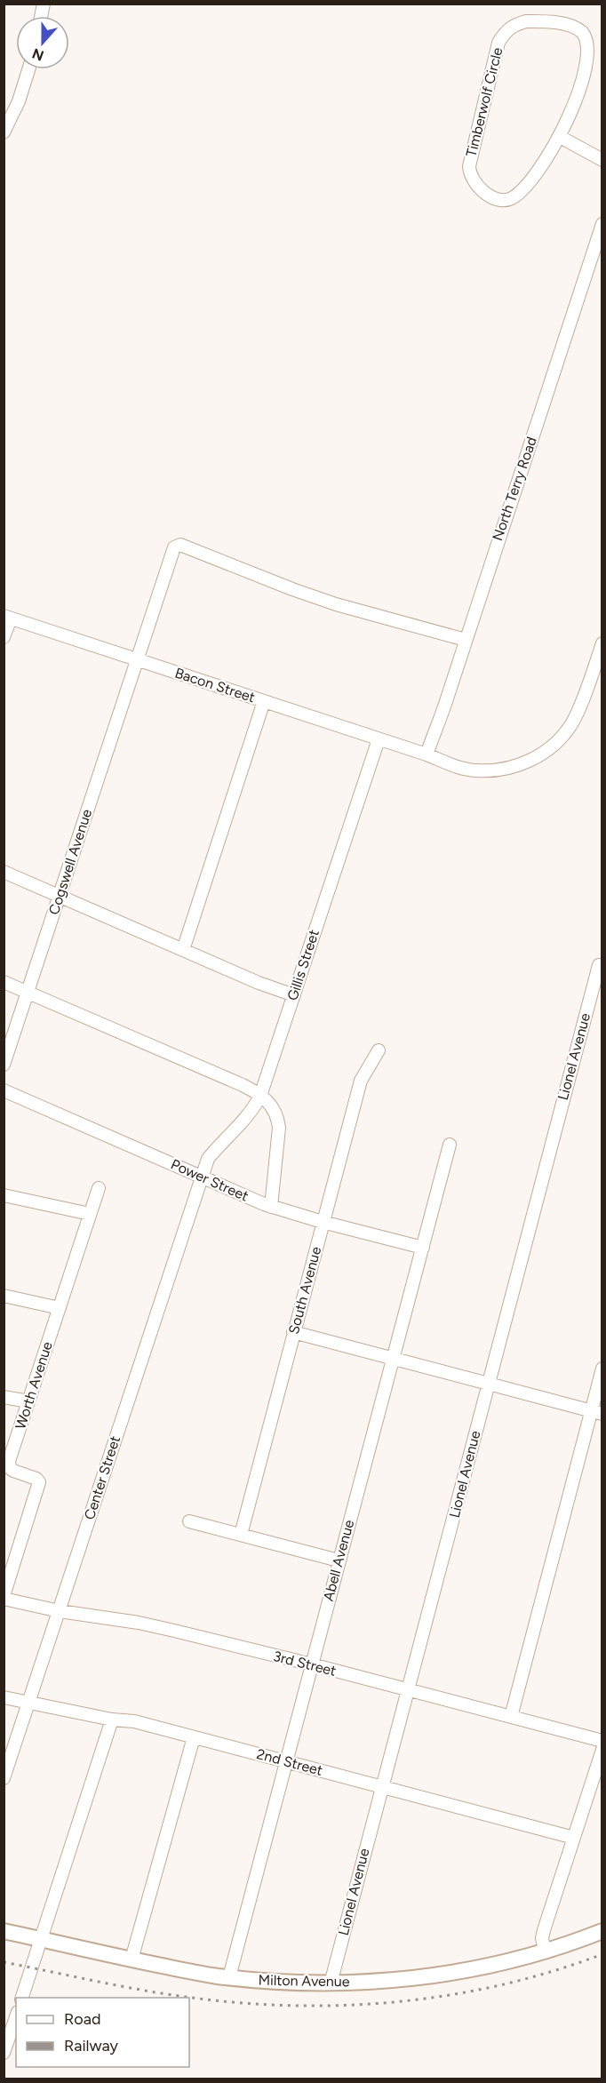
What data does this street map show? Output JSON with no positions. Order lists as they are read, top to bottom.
{
  "streets": {
    "main road": ["Milton Avenue"],
    "street": [
      "Timberwolf Circle",
      "North Terry Road",
      "Bacon Street",
      "Cogswell Avenue",
      "Gillis Street",
      "Lionel Avenue",
      "Power Street",
      "South Avenue",
      "Worth Avenue",
      "Center Street",
      "Abell Avenue",
      "3rd Street",
      "2nd Street"
    ]
  },
  "crossings": [
    ["North Terry Road", "Bacon Street"],
    ["North Terry Road", "Cogswell Avenue"],
    ["Bacon Street", "Cogswell Avenue"],
    ["Bacon Street", "Gillis Street"],
    ["Gillis Street", "Power Street"],
    ["Gillis Street", "Center Street"],
    ["Lionel Avenue", "3rd Street"],
    ["Lionel Avenue", "2nd Street"],
    ["Lionel Avenue", "Milton Avenue"],
    ["Power Street", "South Avenue"],
    ["Power Street", "Center Street"],
    ["Power Street", "Abell Avenue"],
    ["Worth Avenue", "3rd Street"],
    ["Center Street", "3rd Street"],
    ["Center Street", "2nd Street"],
    ["Abell Avenue", "3rd Street"],
    ["Abell Avenue", "2nd Street"],
    ["Abell Avenue", "Milton Avenue"]
  ],
  "legend": ["Road", "Railway"],
  "north": "bottom"
}
